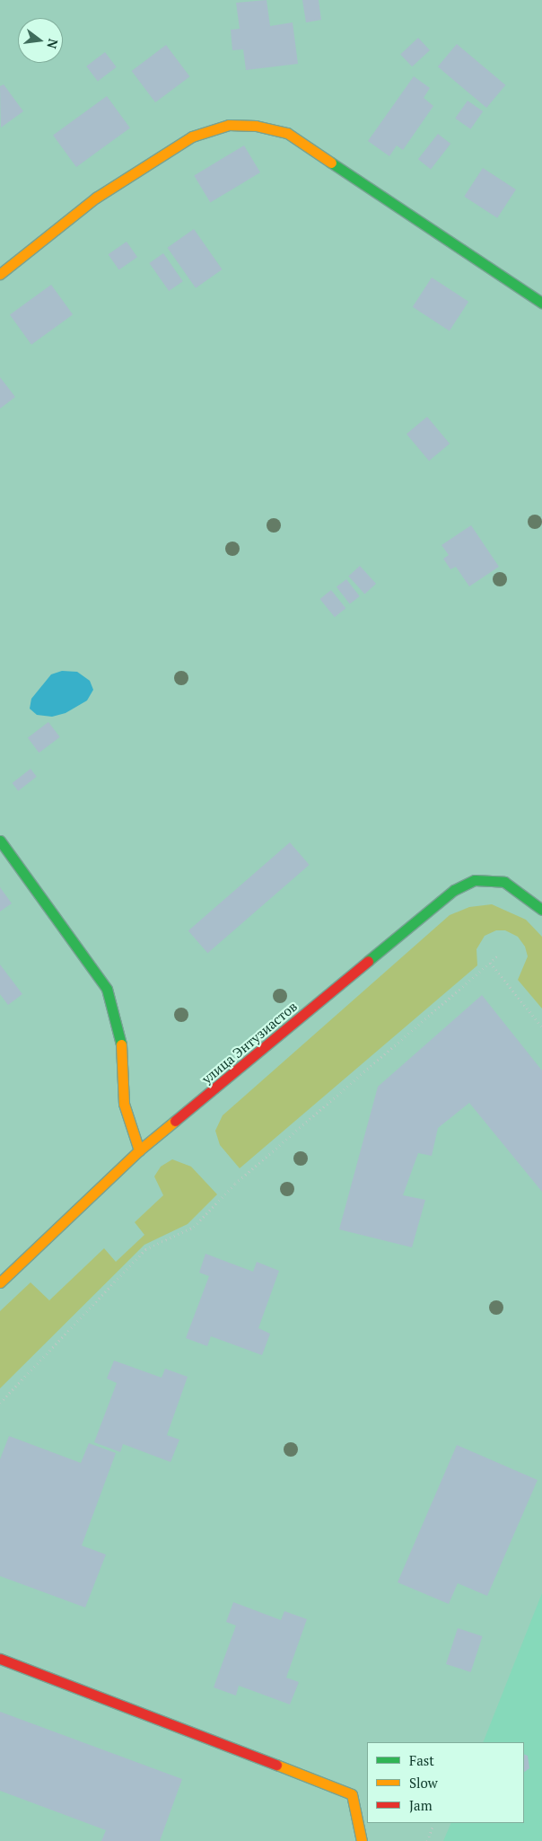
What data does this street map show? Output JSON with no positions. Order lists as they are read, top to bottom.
{
  "streets": {
    "street": ["улица Энтузиастов"]
  },
  "legend": ["Fast", "Slow", "Jam"],
  "north": "right"
}
